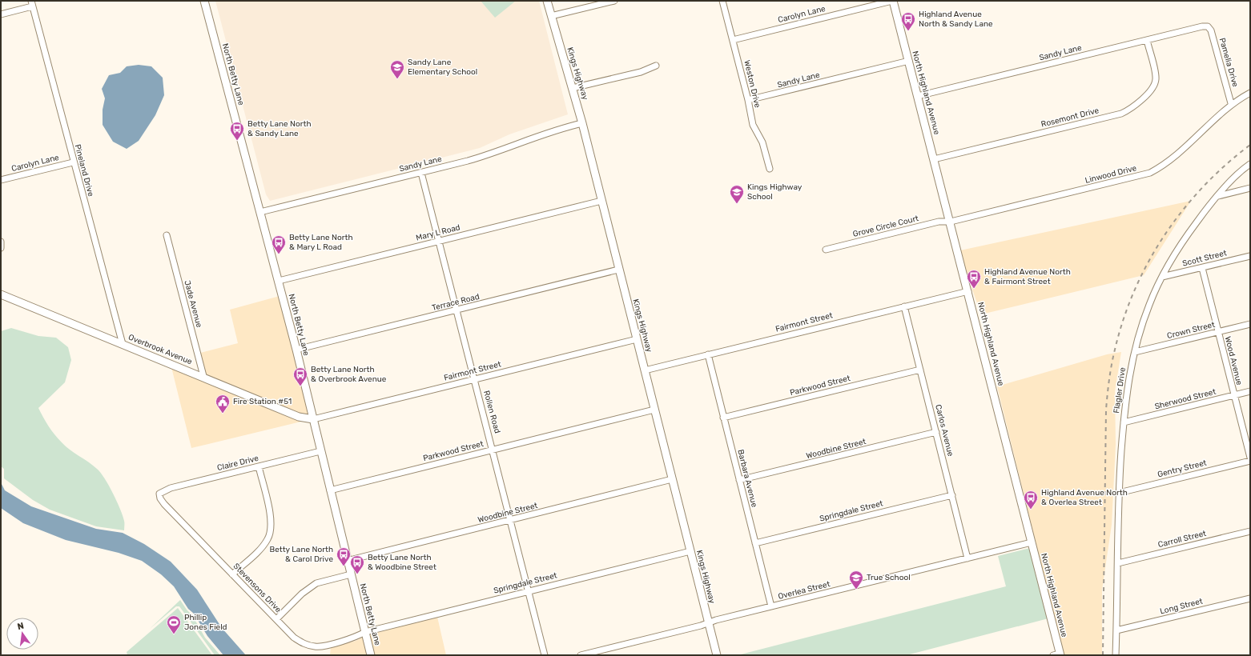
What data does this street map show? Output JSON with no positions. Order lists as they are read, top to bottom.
{
  "streets": {
    "street": [
      "Carolyn Lane",
      "Sandy Lane",
      "Pamelia Drive",
      "Kings Highway",
      "North Betty Lane",
      "Weston Drive",
      "North Highland Avenue",
      "Rosemont Drive",
      "Pineland Drive",
      "Linwood Drive",
      "Grove Circle Court",
      "Mary L Road",
      "Scott Street",
      "Terrace Road",
      "Jade Avenue",
      "Fairmont Street",
      "Crown Street",
      "Overbrook Avenue",
      "Wood Avenue",
      "Parkwood Street",
      "Flagler Drive",
      "Sherwood Street",
      "Rollen Road",
      "Carlos Avenue",
      "Woodbine Street",
      "Claire Drive",
      "Gentry Street",
      "Barbara Avenue",
      "Springdale Street",
      "Carroll Street",
      "Stevensons Drive",
      "Overlea Street",
      "Long Street"
    ]
  },
  "crossings": [
    ["Carolyn Lane", "Weston Drive"],
    ["Carolyn Lane", "North Highland Avenue"],
    ["Carolyn Lane", "Pineland Drive"],
    ["Sandy Lane", "Pamelia Drive"],
    ["Sandy Lane", "Kings Highway"],
    ["Sandy Lane", "North Betty Lane"],
    ["Sandy Lane", "Weston Drive"],
    ["Sandy Lane", "North Highland Avenue"],
    ["Sandy Lane", "Rosemont Drive"],
    ["Sandy Lane", "Rollen Road"],
    ["Pamelia Drive", "Linwood Drive"],
    ["Kings Highway", "Mary L Road"],
    ["Kings Highway", "Terrace Road"],
    ["Kings Highway", "Fairmont Street"],
    ["Kings Highway", "Parkwood Street"],
    ["Kings Highway", "Woodbine Street"],
    ["Kings Highway", "Springdale Street"],
    ["Kings Highway", "Overlea Street"],
    ["North Betty Lane", "Mary L Road"],
    ["North Betty Lane", "Terrace Road"],
    ["North Betty Lane", "Fairmont Street"],
    ["North Betty Lane", "Overbrook Avenue"],
    ["North Betty Lane", "Parkwood Street"],
    ["North Betty Lane", "Woodbine Street"],
    ["North Betty Lane", "Claire Drive"],
    ["North Betty Lane", "Springdale Street"],
    ["North Betty Lane", "Stevensons Drive"],
    ["North Highland Avenue", "Rosemont Drive"],
    ["North Highland Avenue", "Linwood Drive"],
    ["North Highland Avenue", "Grove Circle Court"],
    ["North Highland Avenue", "Fairmont Street"],
    ["North Highland Avenue", "Overlea Street"],
    ["Pineland Drive", "Overbrook Avenue"],
    ["Linwood Drive", "Grove Circle Court"],
    ["Mary L Road", "Rollen Road"],
    ["Scott Street", "Wood Avenue"],
    ["Scott Street", "Flagler Drive"],
    ["Terrace Road", "Rollen Road"],
    ["Jade Avenue", "Overbrook Avenue"],
    ["Fairmont Street", "Overbrook Avenue"],
    ["Fairmont Street", "Rollen Road"],
    ["Fairmont Street", "Carlos Avenue"],
    ["Fairmont Street", "Barbara Avenue"],
    ["Crown Street", "Wood Avenue"],
    ["Crown Street", "Flagler Drive"],
    ["Wood Avenue", "Sherwood Street"],
    ["Parkwood Street", "Rollen Road"],
    ["Parkwood Street", "Carlos Avenue"],
    ["Parkwood Street", "Barbara Avenue"],
    ["Flagler Drive", "Sherwood Street"],
    ["Flagler Drive", "Gentry Street"],
    ["Flagler Drive", "Carroll Street"],
    ["Flagler Drive", "Long Street"],
    ["Rollen Road", "Woodbine Street"],
    ["Rollen Road", "Springdale Street"],
    ["Carlos Avenue", "Woodbine Street"],
    ["Carlos Avenue", "Springdale Street"],
    ["Carlos Avenue", "Overlea Street"],
    ["Woodbine Street", "Barbara Avenue"],
    ["Claire Drive", "Stevensons Drive"],
    ["Barbara Avenue", "Springdale Street"],
    ["Barbara Avenue", "Overlea Street"],
    ["Springdale Street", "Stevensons Drive"]
  ],
  "places": {
    "bus stop": [
      "Highland Avenue North & Sandy Lane",
      "Betty Lane North & Sandy Lane",
      "Betty Lane North & Mary L Road",
      "Highland Avenue North & Fairmont Street",
      "Betty Lane North & Overbrook Avenue",
      "Highland Avenue North & Overlea Street",
      "Betty Lane North & Carol Drive",
      "Betty Lane North & Woodbine Street"
    ],
    "school or university": ["Sandy Lane Elementary School", "Kings Highway School", "True School"],
    "public building": ["Fire Station #51"],
    "sports": ["Phillip Jones Field"]
  },
  "north": "top"
}
